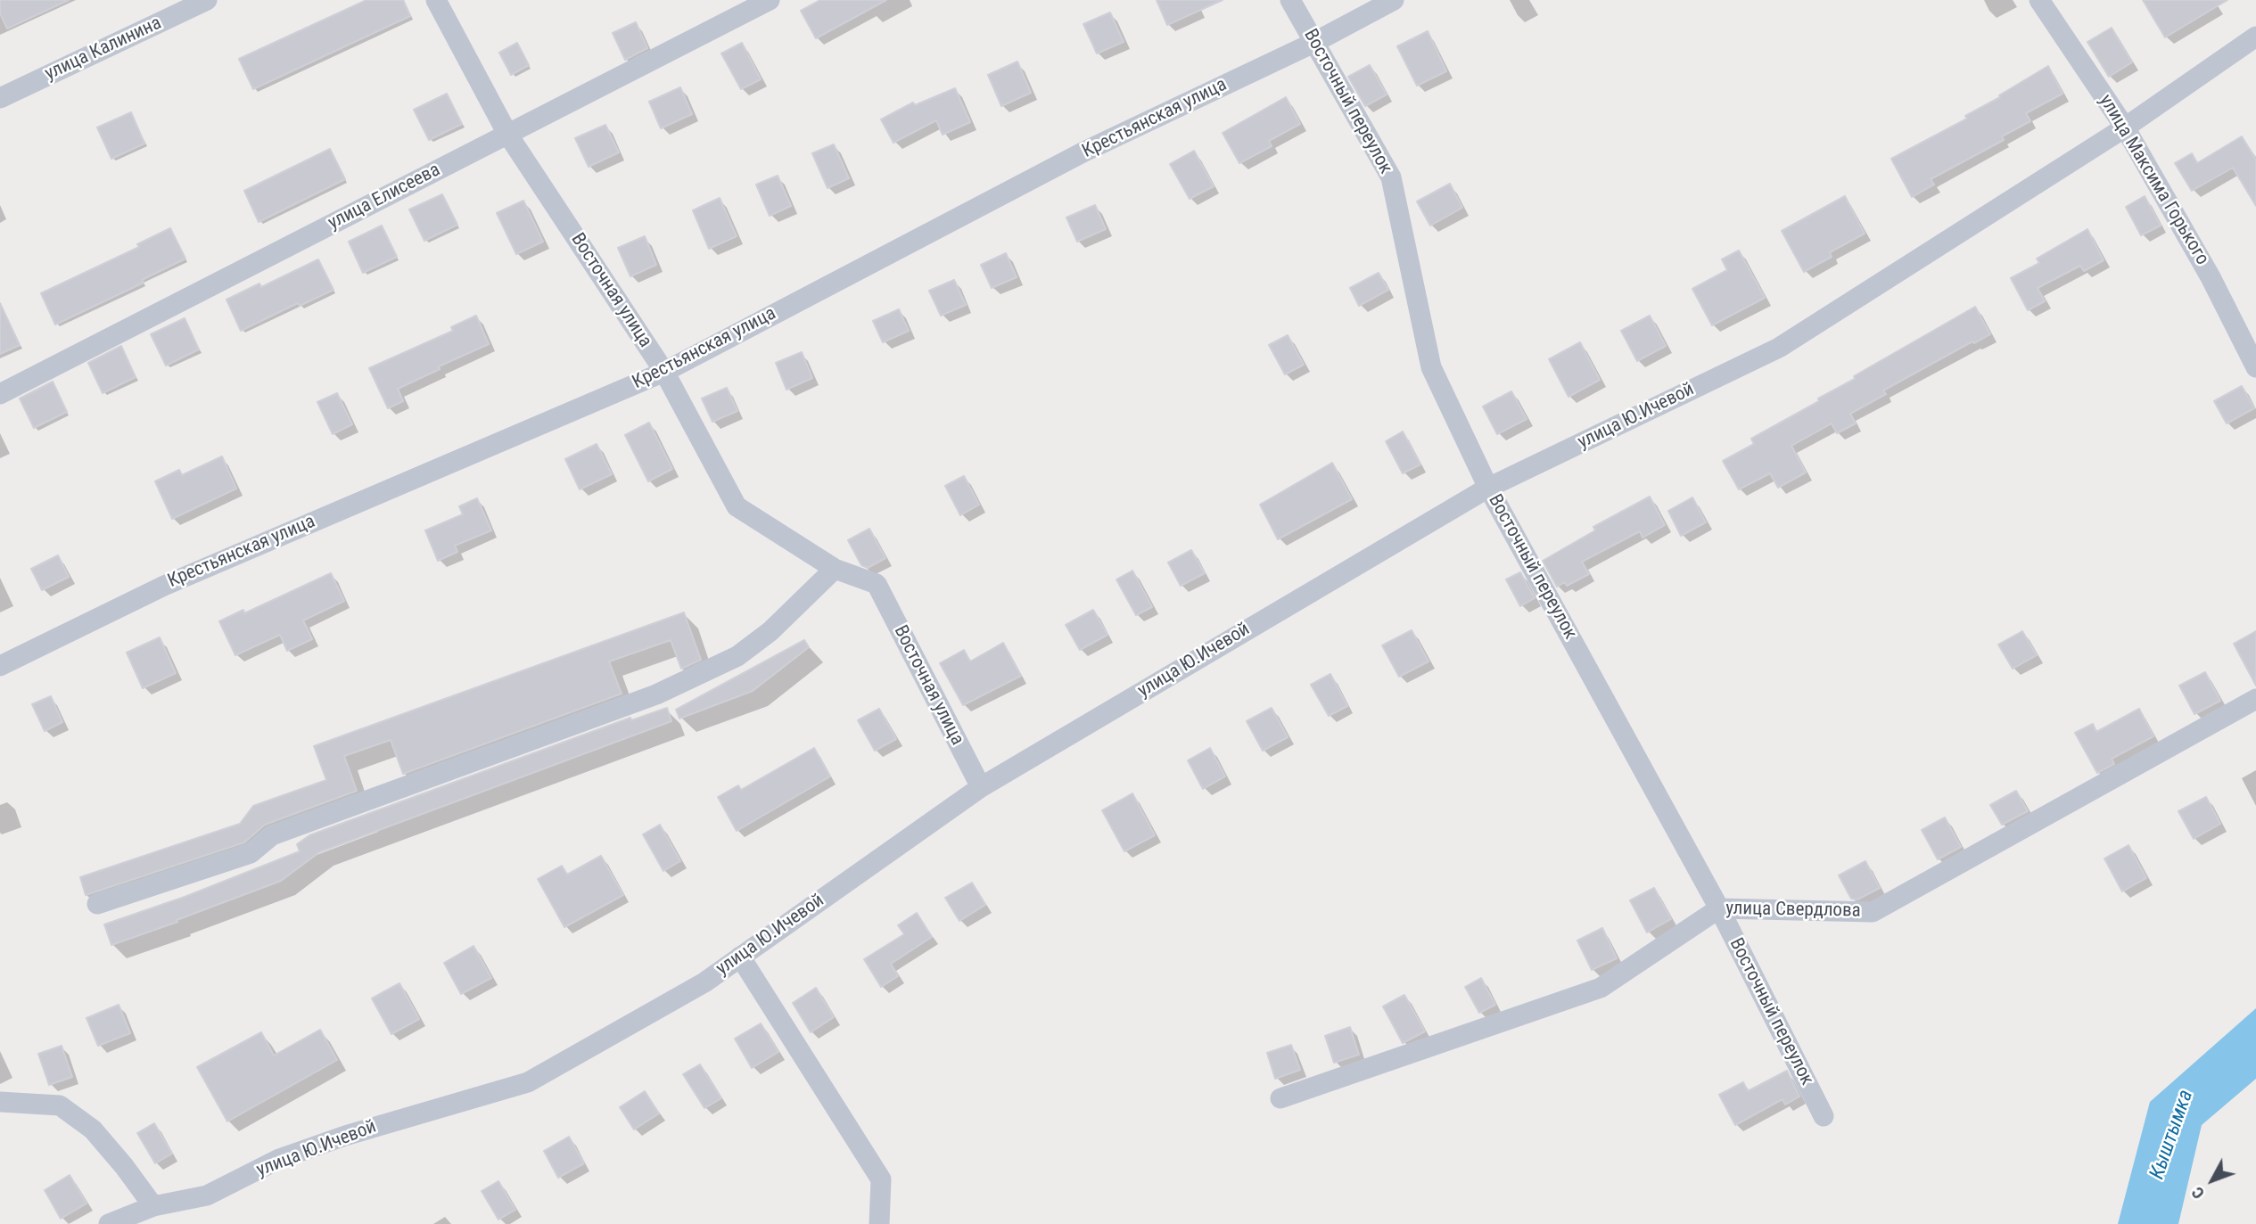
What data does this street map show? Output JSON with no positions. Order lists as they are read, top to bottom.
{
  "streets": {
    "street": [
      "улица Калинина",
      "Восточный переулок",
      "Крестьянская улица",
      "улица Максима Горького",
      "улица Елисеева",
      "Восточная улица",
      "улица Ю.Ичевой",
      "улица Свердлова"
    ]
  },
  "crossings": [
    ["Восточный переулок", "Крестьянская улица"],
    ["Восточный переулок", "улица Ю.Ичевой"],
    ["Восточный переулок", "улица Свердлова"],
    ["Крестьянская улица", "Восточная улица"],
    ["улица Максима Горького", "улица Ю.Ичевой"],
    ["улица Елисеева", "Восточная улица"],
    ["Восточная улица", "улица Ю.Ичевой"]
  ],
  "water": ["Кыштымка"],
  "north": "bottom left"
}
